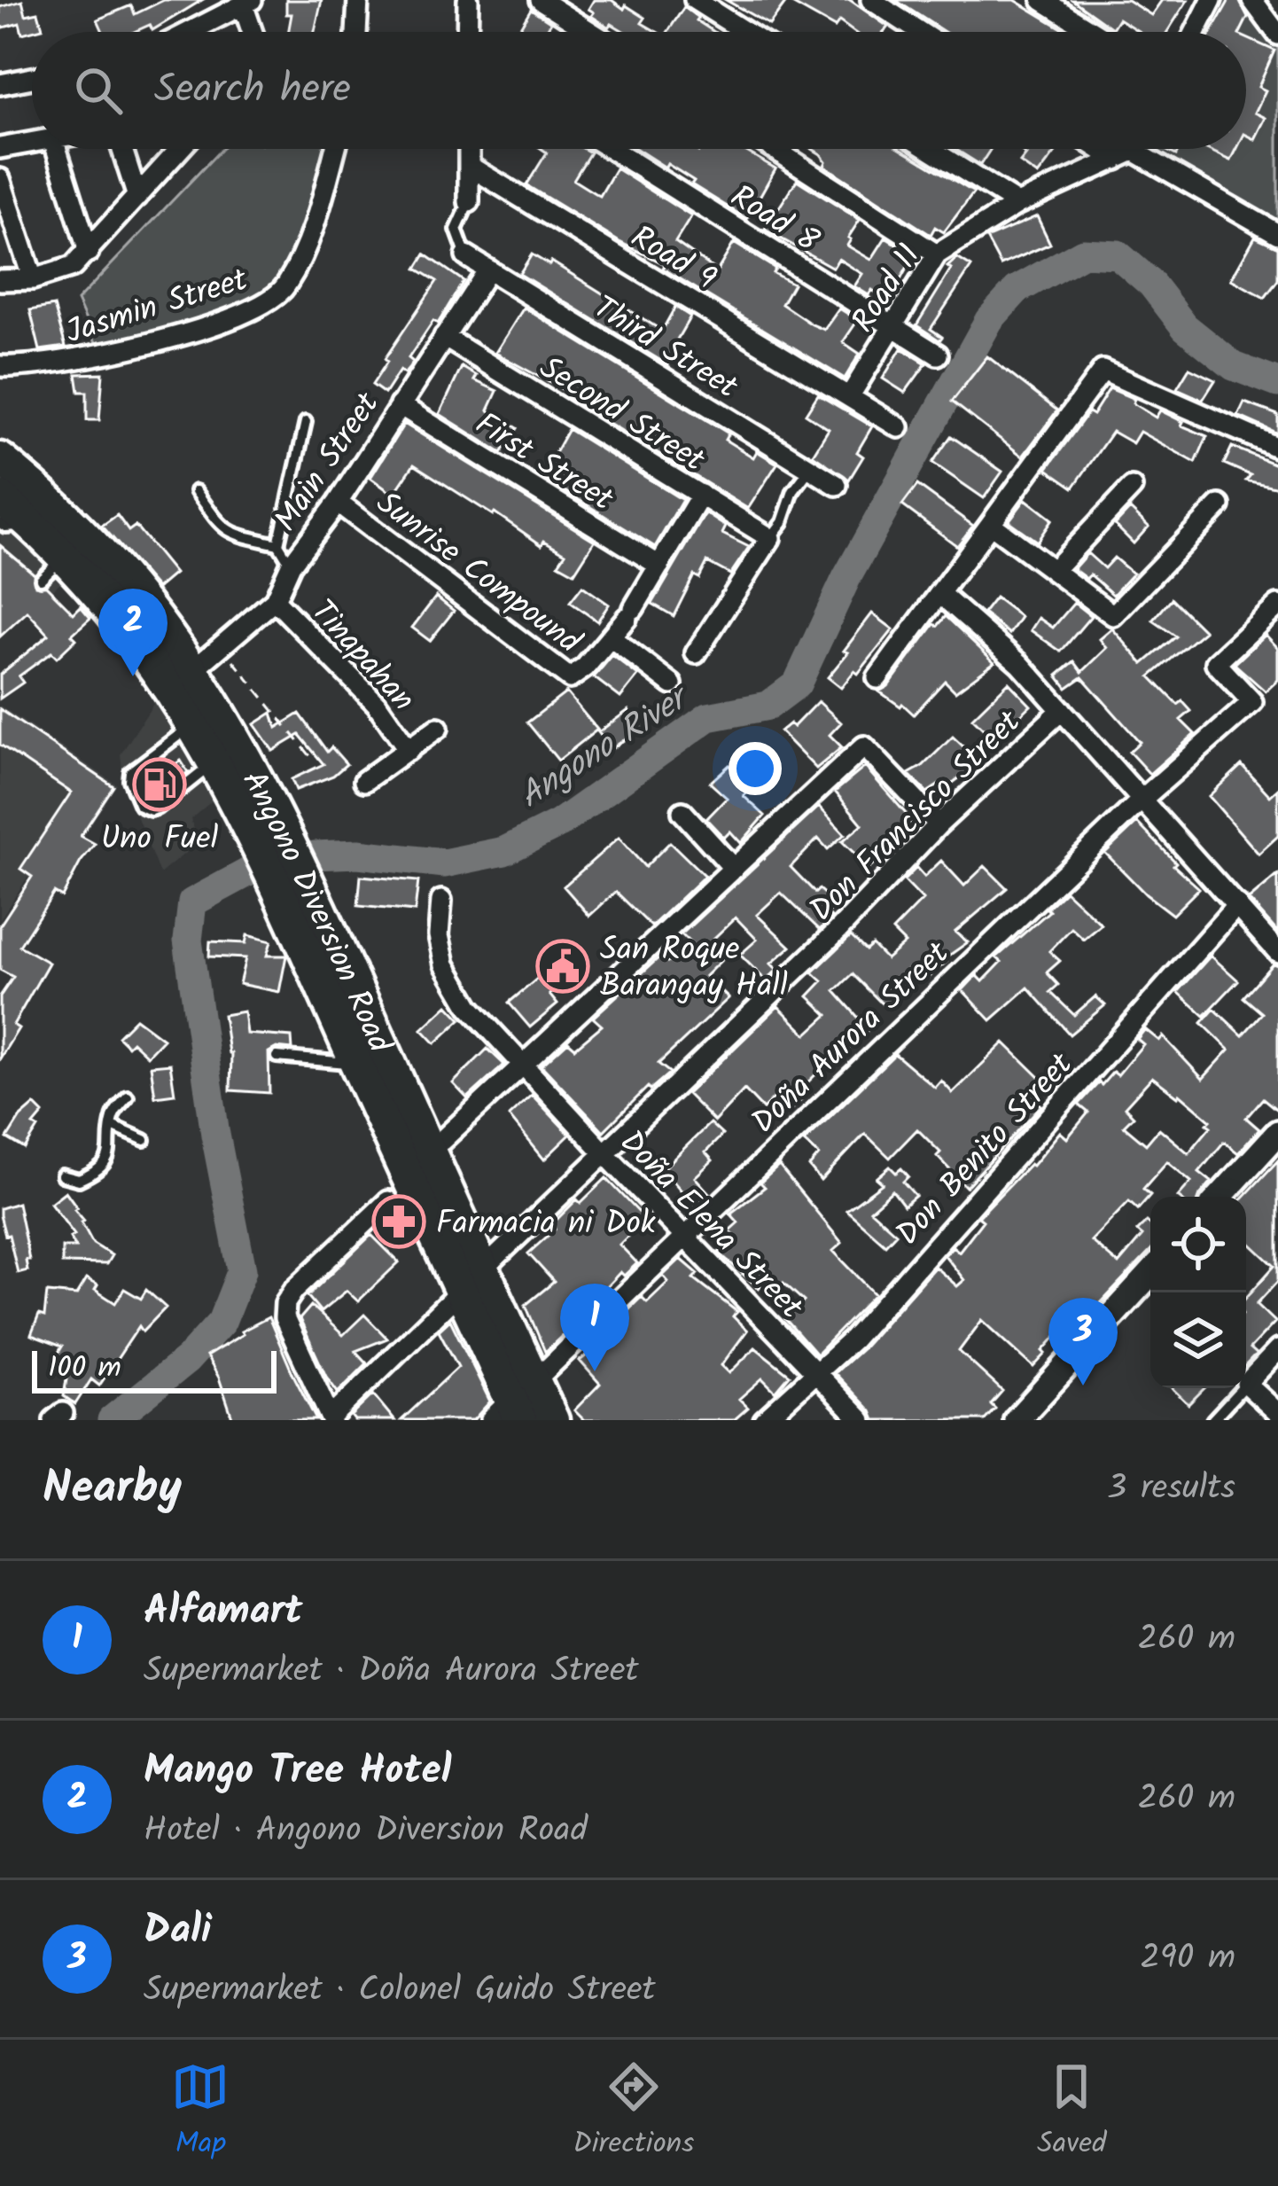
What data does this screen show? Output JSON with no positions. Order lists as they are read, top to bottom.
{
  "streets": {
    "main road": ["Angono Diversion Road"],
    "street": [
      "Road 8",
      "Road 9",
      "Road 11",
      "Jasmin Street",
      "Third Street",
      "Second Street",
      "First Street",
      "Main Street",
      "Sunrise Compound",
      "Tinapahan",
      "Don Francisco Street",
      "Doña Aurora Street",
      "Don Benito Street",
      "Doña Elena Street"
    ]
  },
  "crossings": [
    ["Road 8", "Road 11"],
    ["Road 9", "Road 11"],
    ["Third Street", "Main Street"],
    ["Second Street", "Main Street"],
    ["Second Street", "Sunrise Compound"],
    ["First Street", "Main Street"],
    ["First Street", "Sunrise Compound"],
    ["Main Street", "Sunrise Compound"],
    ["Main Street", "Tinapahan"],
    ["Main Street", "Angono Diversion Road"],
    ["Don Francisco Street", "Angono Diversion Road"],
    ["Don Francisco Street", "Doña Elena Street"],
    ["Angono Diversion Road", "Doña Aurora Street"],
    ["Doña Aurora Street", "Doña Elena Street"],
    ["Don Benito Street", "Doña Elena Street"]
  ],
  "water": ["Angono River"],
  "places": {
    "fuel station": ["Uno Fuel"],
    "public building": ["San Roque Barangay Hall"],
    "pharmacy": ["Farmacia ni Dok"]
  },
  "scale_bar": "100 m",
  "page": {
    "search": "Search here",
    "pins": ["2", "1", "3"],
    "scale": "100 m",
    "heading": ["Nearby", "3 results"],
    "list": [
      {
        "mark": "1",
        "name": "Alfamart",
        "note": "Supermarket · Doña Aurora Street",
        "value": "260 m"
      },
      {
        "mark": "2",
        "name": "Mango Tree Hotel",
        "note": "Hotel · Angono Diversion Road",
        "value": "260 m"
      },
      {
        "mark": "3",
        "name": "Dali",
        "note": "Supermarket · Colonel Guido Street",
        "value": "290 m"
      }
    ],
    "nav": ["Map", "Directions", "Saved"]
  }
}
